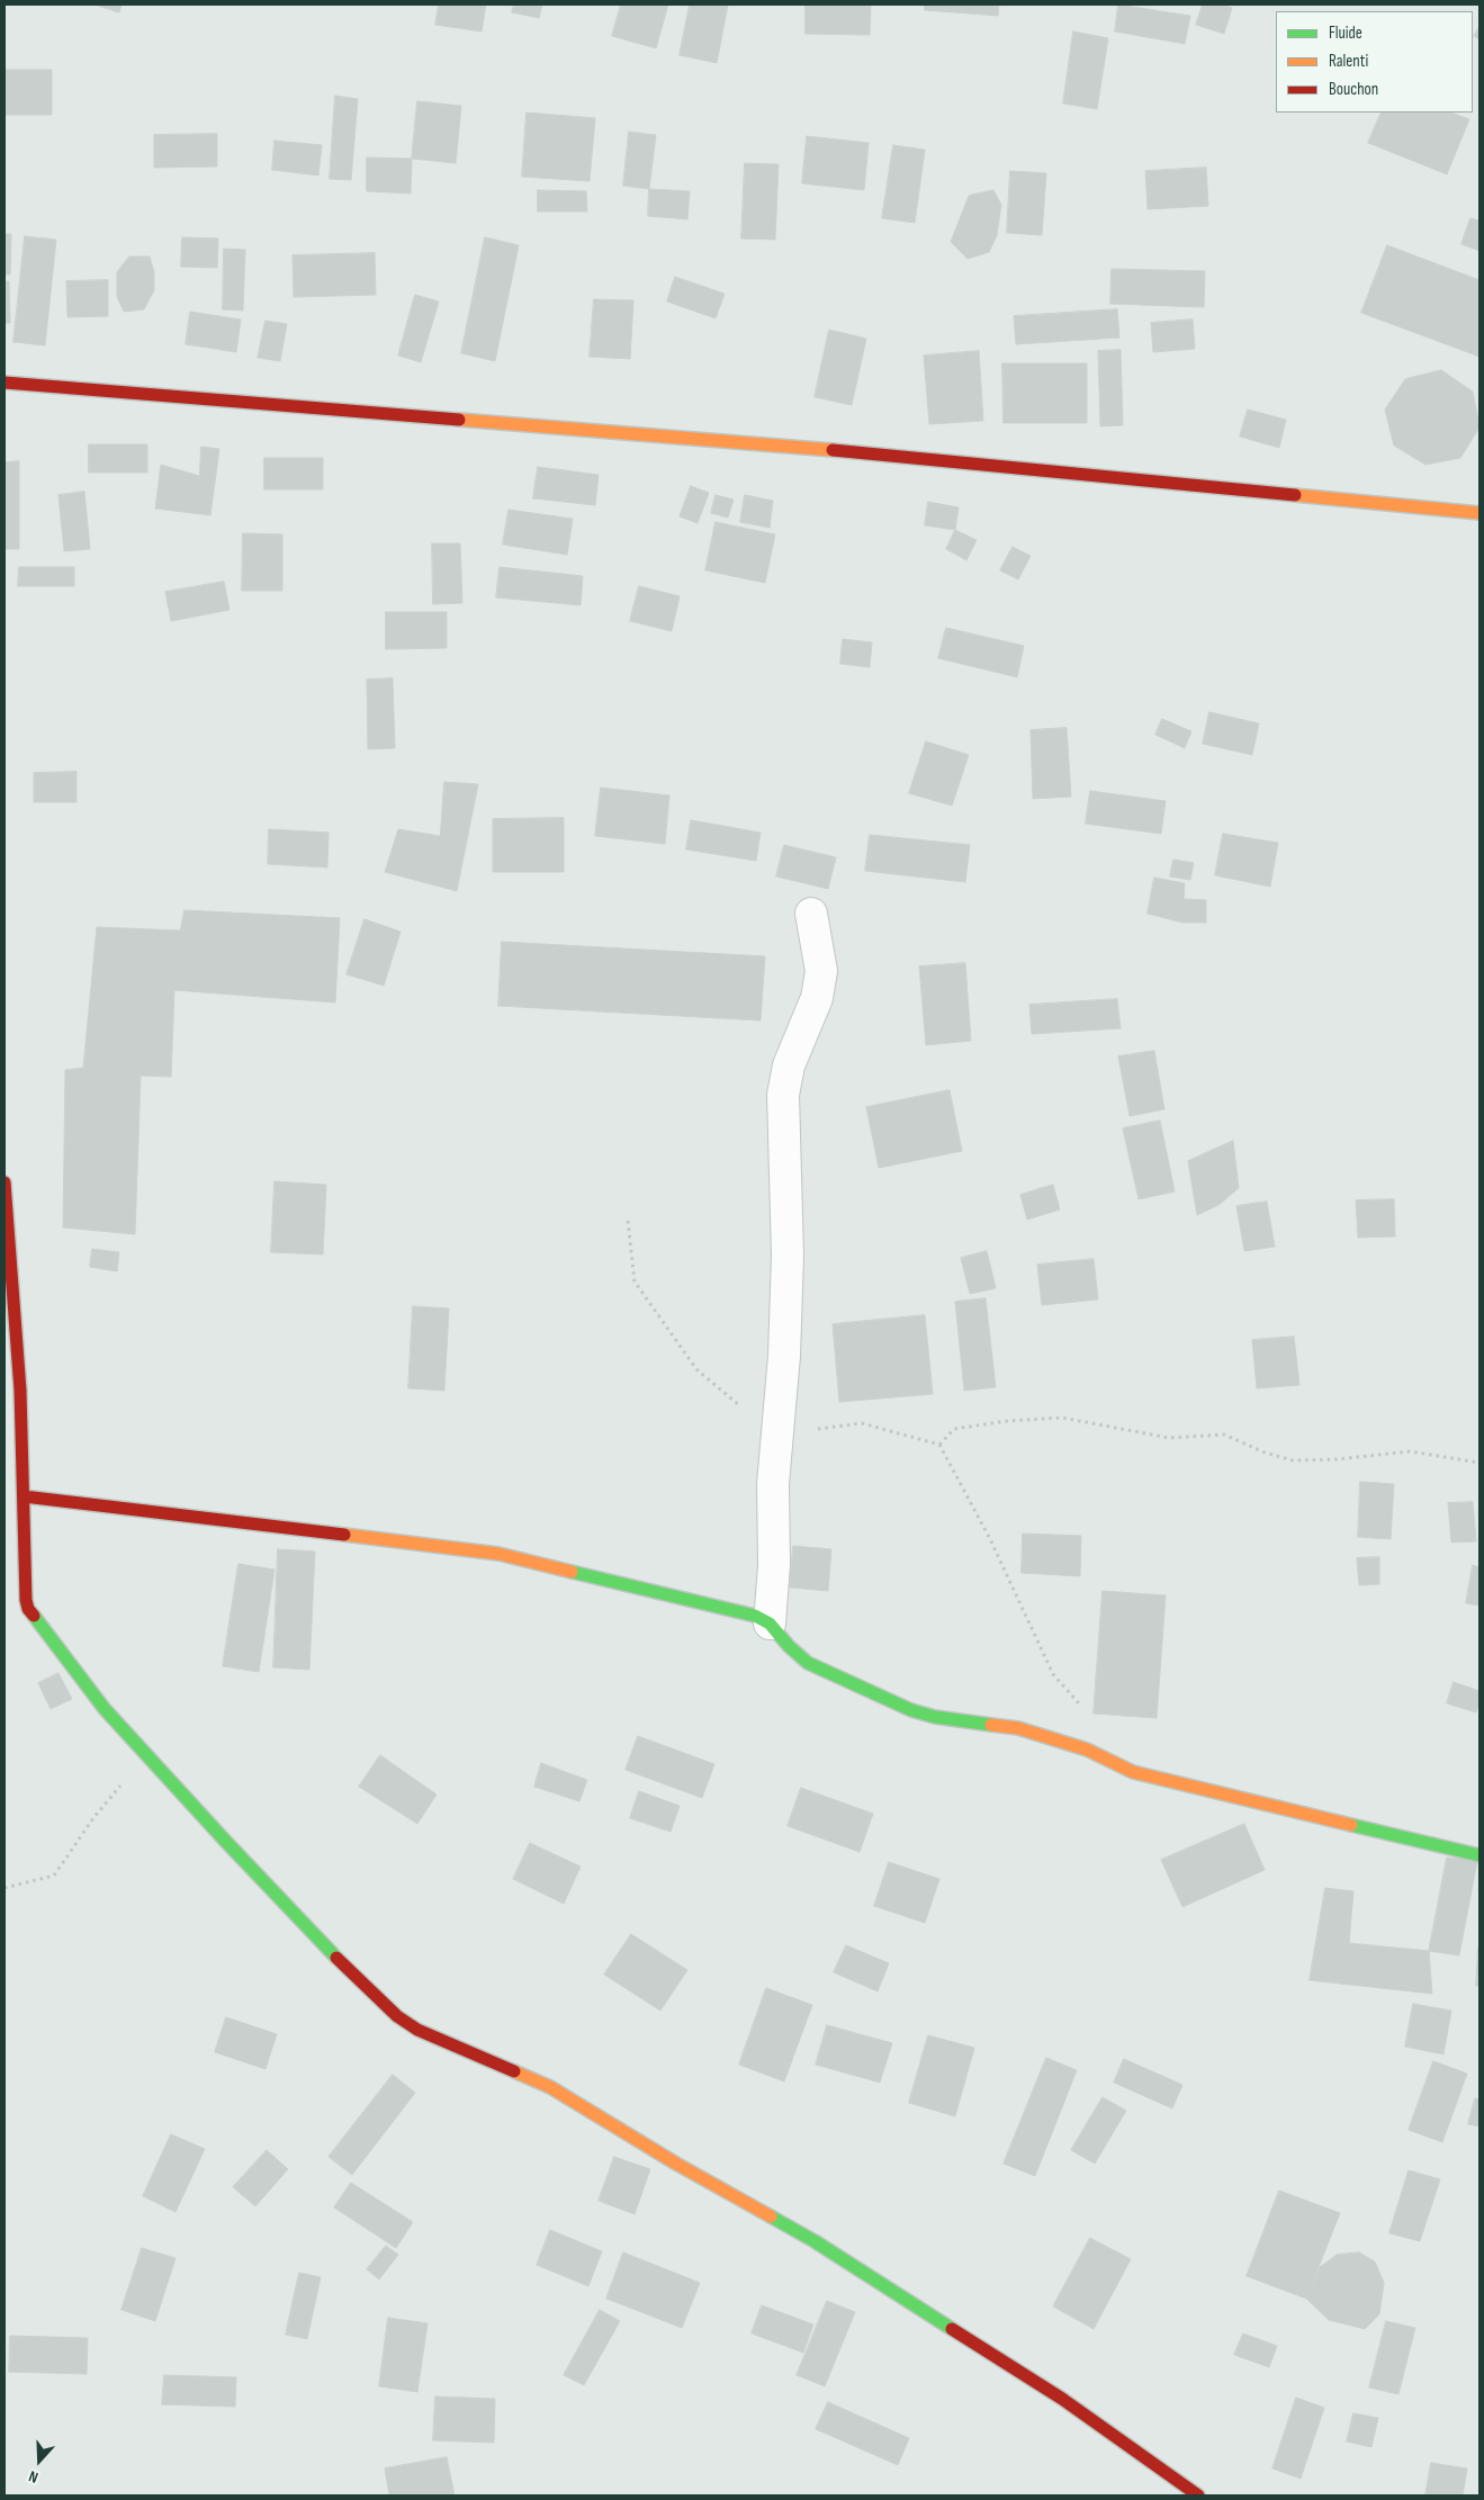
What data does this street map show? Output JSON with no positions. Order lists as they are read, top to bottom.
{
  "legend": ["Fluide", "Ralenti", "Bouchon"],
  "north": "bottom"
}
